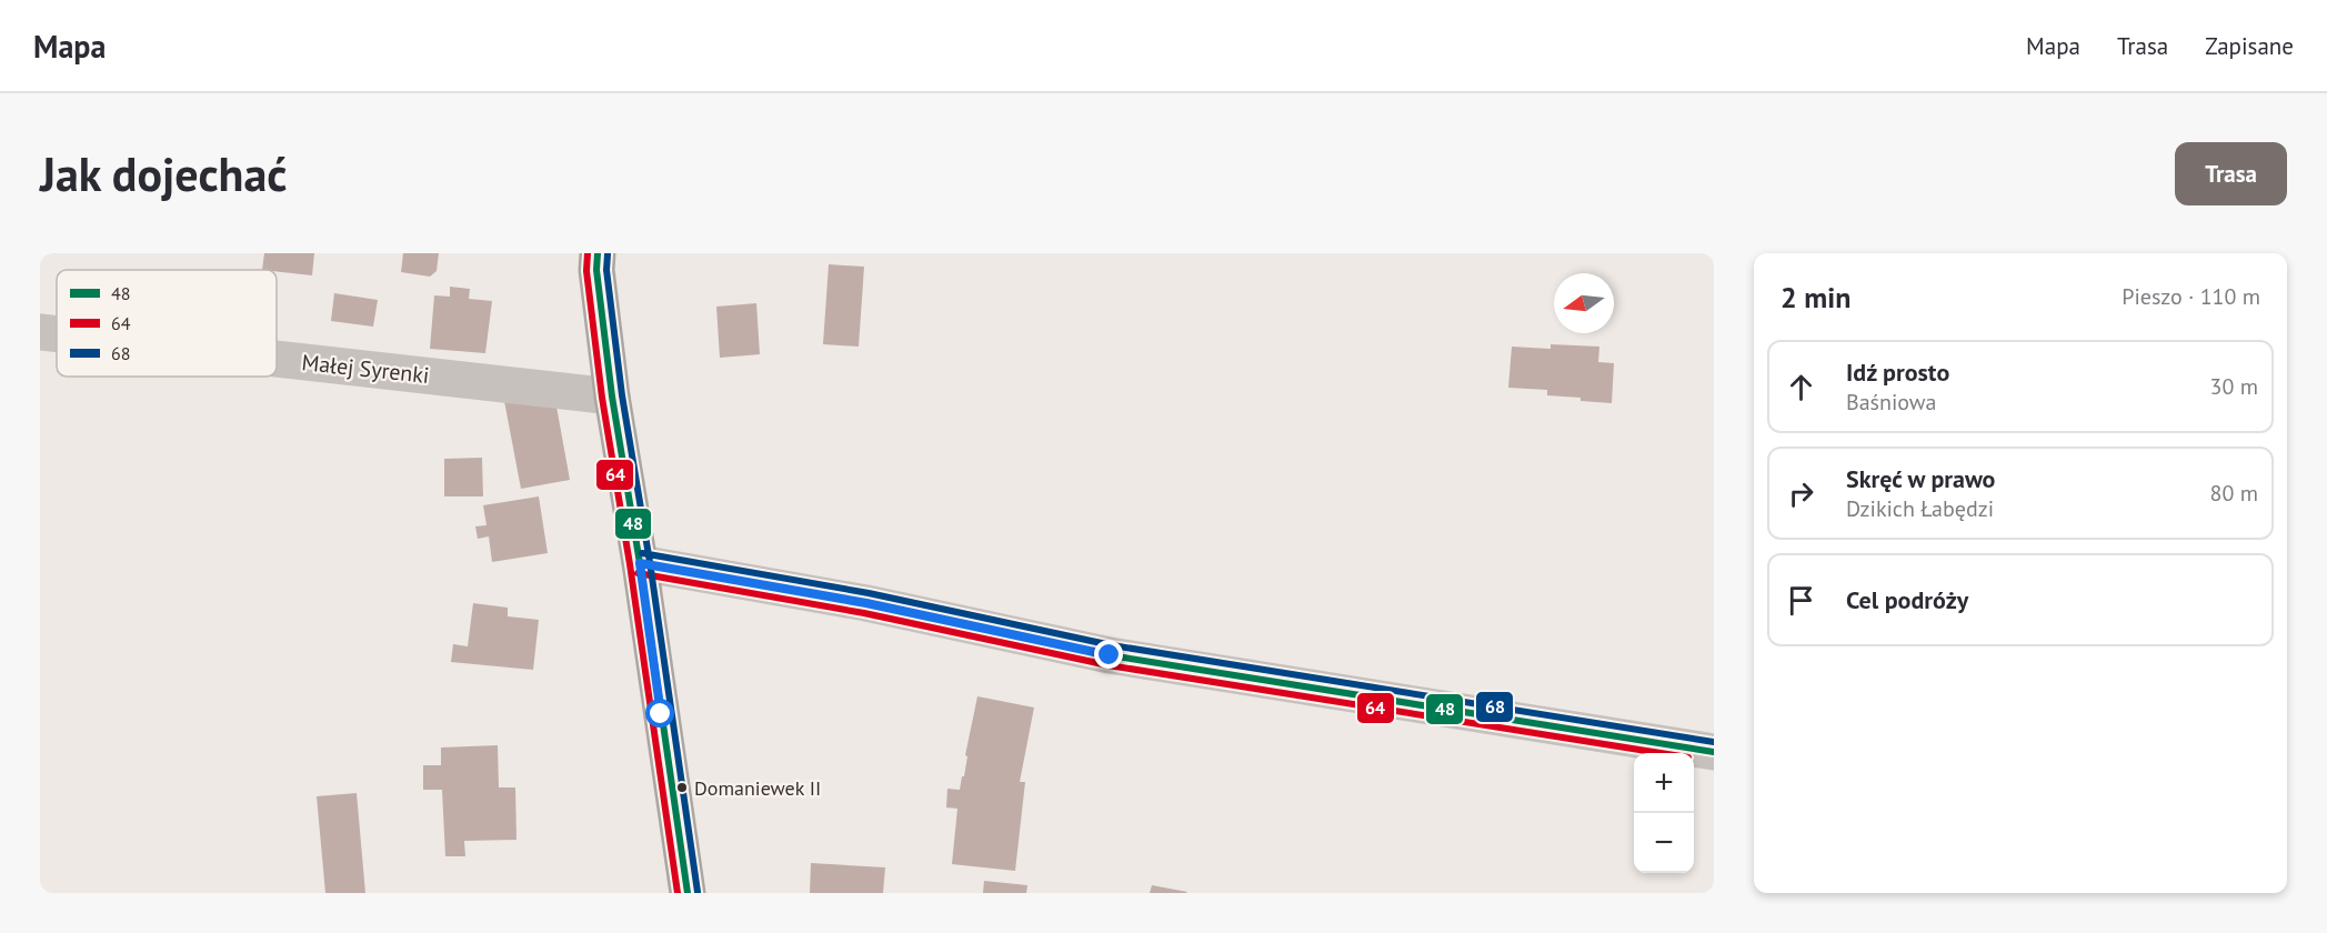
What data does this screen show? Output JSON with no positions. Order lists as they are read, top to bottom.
{
  "streets": {
    "street": ["Małej Syrenki"]
  },
  "places": ["Domaniewek II"],
  "lines": ["transit line 48", "transit line 64", "transit line 68"],
  "legend": ["48", "64", "68"],
  "north": "left",
  "page": {
    "header": "Mapa",
    "nav": ["Mapa", "Trasa", "Zapisane"],
    "buttons": "Trasa",
    "title": "Jak dojechać",
    "heading": ["2 min", "Pieszo · 110 m"],
    "list": [
      ["Idź prosto", "Baśniowa", "30 m"],
      ["Skręć w prawo", "Dzikich Łabędzi", "80 m"],
      "Cel podróży"
    ],
    "map_buttons": ["+", "−"]
  }
}
